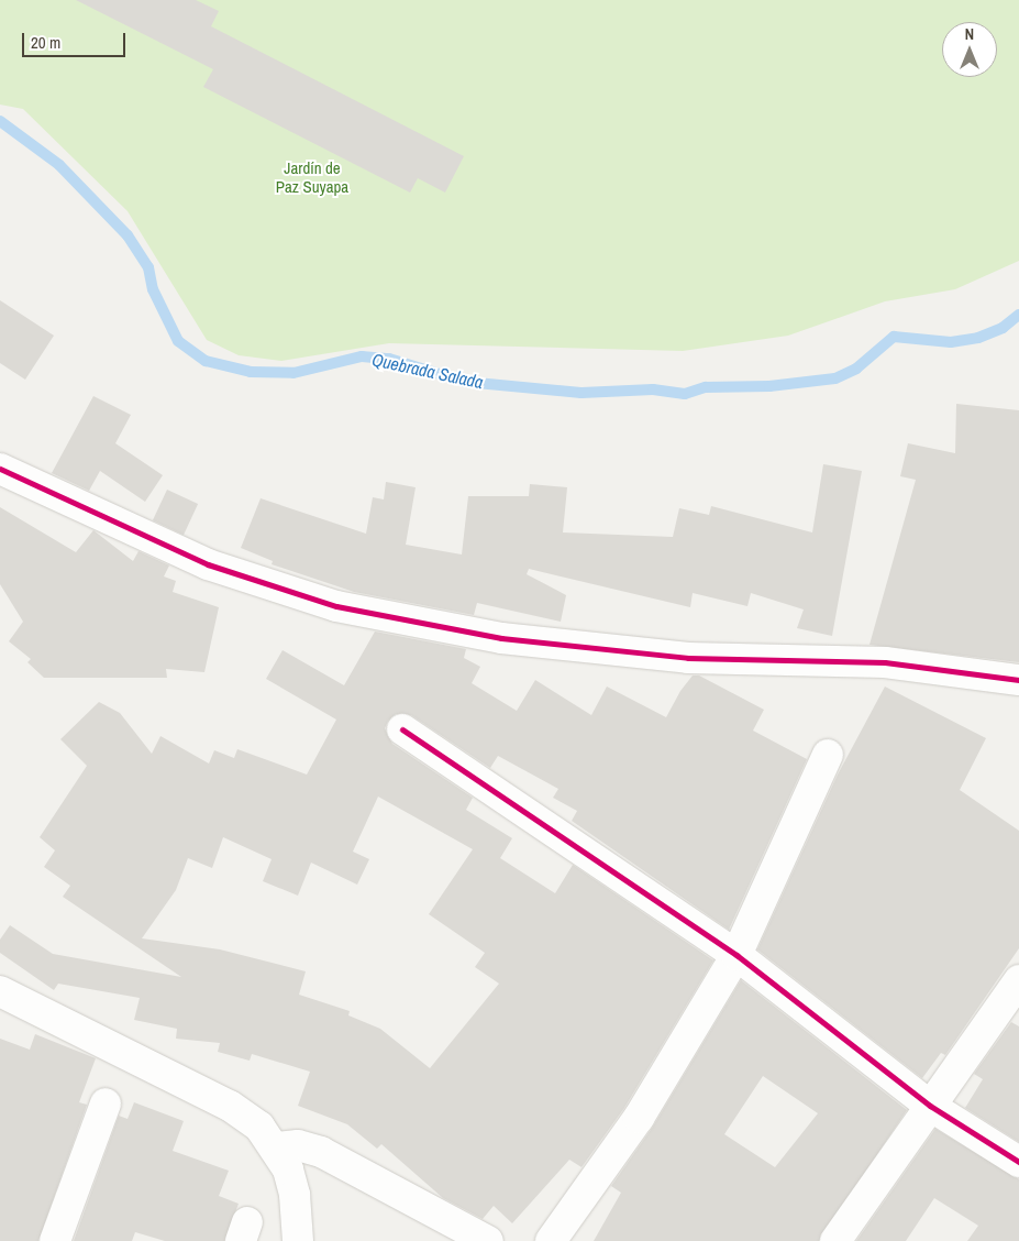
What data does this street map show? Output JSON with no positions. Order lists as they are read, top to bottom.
{
  "water": ["Quebrada Salada"],
  "parks": ["Jardín de Paz Suyapa"],
  "scale_bar": "20 m",
  "north": "top"
}
